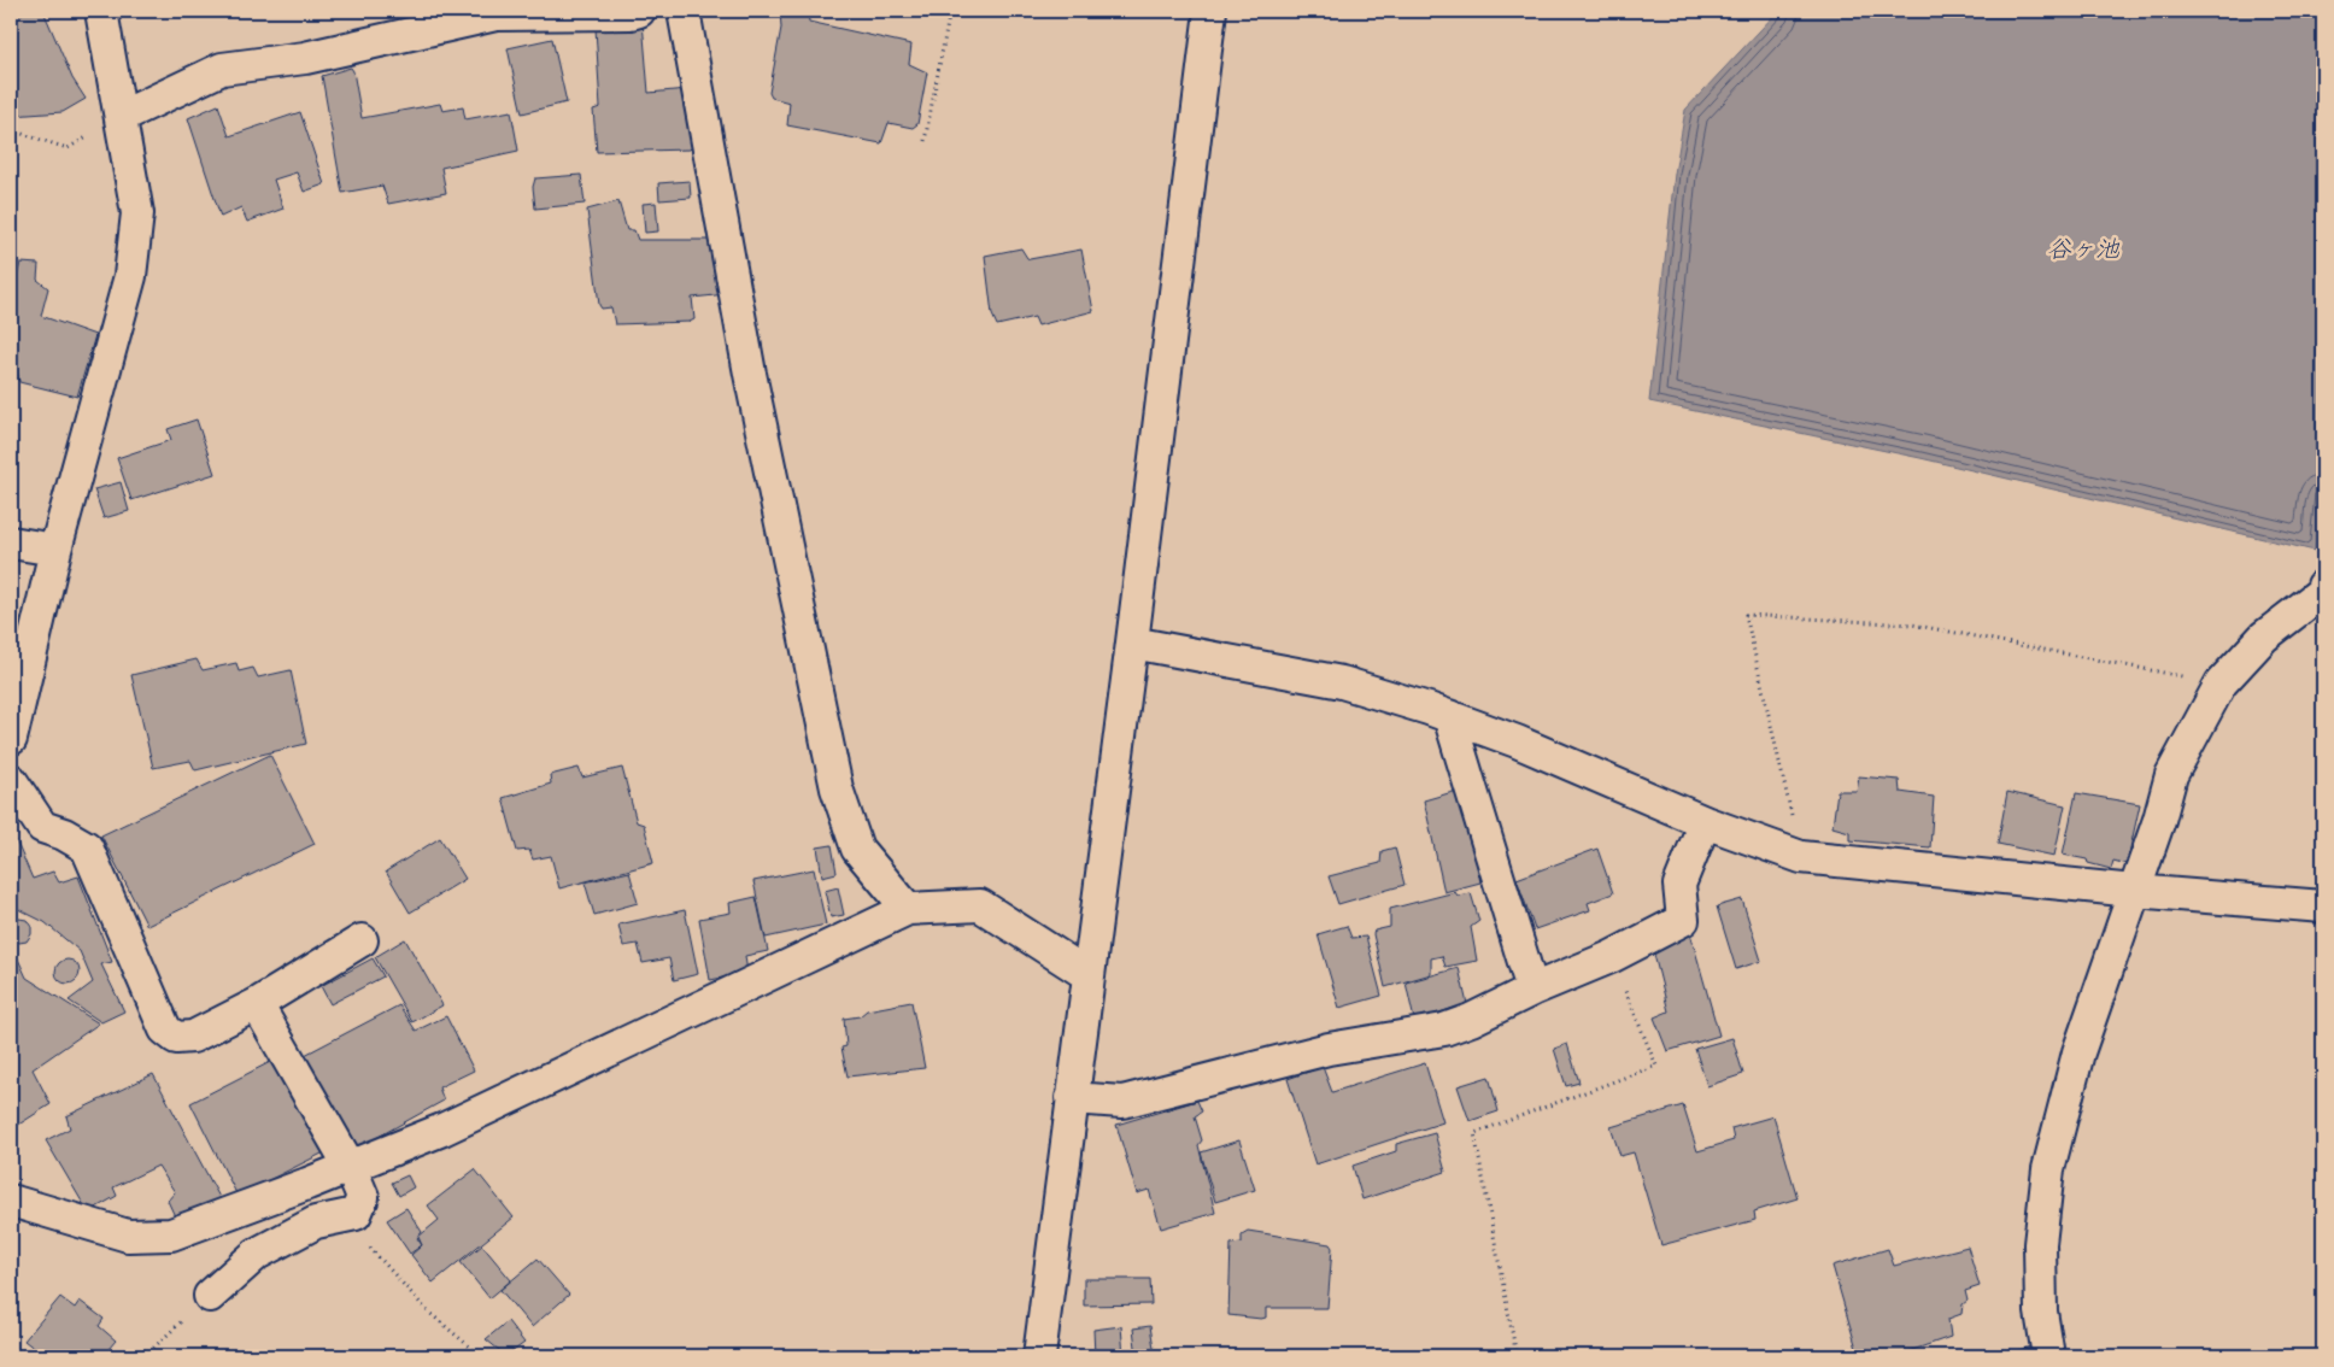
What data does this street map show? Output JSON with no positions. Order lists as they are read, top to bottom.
{
  "water": ["谷ヶ池"]
}
